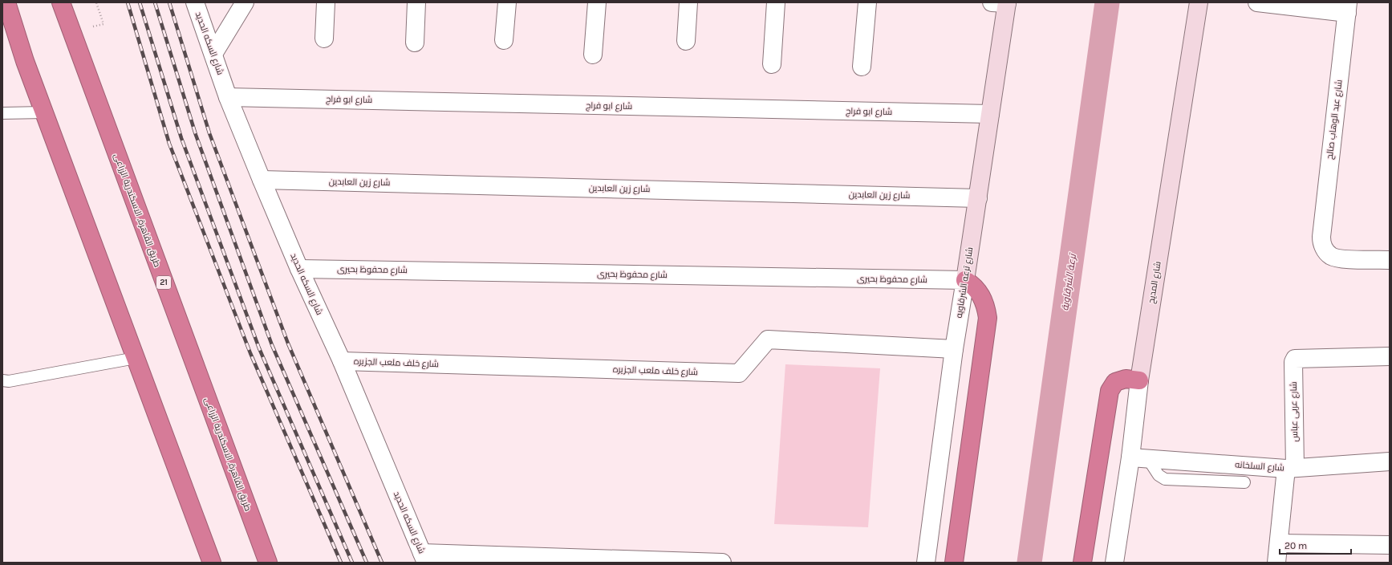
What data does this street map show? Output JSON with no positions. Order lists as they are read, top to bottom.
{
  "streets": {
    "highway": ["طريق القاهرة, الاسكندرية الزراعى", "21"],
    "main road": ["شارع ترعه الشرقاويه", "شارع المديح"],
    "street": [
      "شارع السكه الحديد",
      "شارع ابو فراج",
      "شارع عبد الوهاب صالح",
      "شارع زين العابدين",
      "شارع محفوظ بحيرى",
      "شارع خلف ملعب الجزيره",
      "شارع عربى عباس",
      "شارع السلخانه"
    ]
  },
  "crossings": [
    ["شارع السكه الحديد", "شارع ابو فراج"],
    ["شارع السكه الحديد", "شارع زين العابدين"],
    ["شارع السكه الحديد", "شارع محفوظ بحيرى"],
    ["شارع السكه الحديد", "شارع خلف ملعب الجزيره"],
    ["شارع ابو فراج", "شارع ترعه الشرقاويه"],
    ["شارع زين العابدين", "شارع ترعه الشرقاويه"],
    ["شارع محفوظ بحيرى", "شارع ترعه الشرقاويه"],
    ["شارع ترعه الشرقاويه", "شارع خلف ملعب الجزيره"],
    ["شارع المديح", "شارع السلخانه"],
    ["شارع عربى عباس", "شارع السلخانه"]
  ],
  "water": ["ترعة الشرقاوية"],
  "scale_bar": "20 m"
}
